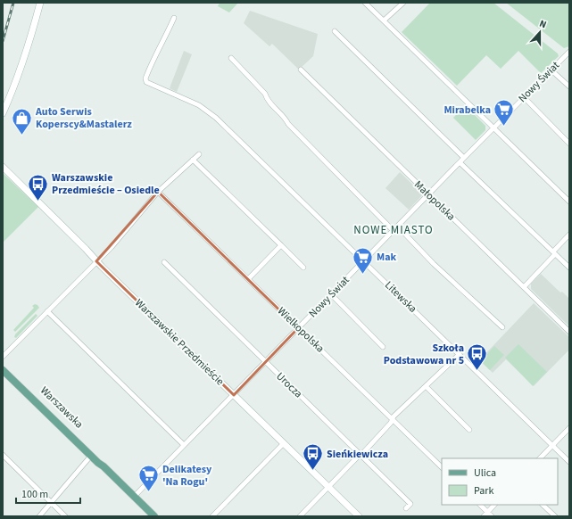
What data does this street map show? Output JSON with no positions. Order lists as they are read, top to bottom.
{
  "streets": {
    "main road": ["Warszawska"],
    "street": [
      "Nowy Świat",
      "Małopolska",
      "Litewska",
      "Wielkopolska",
      "Warszawskie Przedmieście",
      "Urocza"
    ]
  },
  "crossings": [
    ["Nowy Świat", "Małopolska"],
    ["Nowy Świat", "Litewska"],
    ["Nowy Świat", "Wielkopolska"],
    ["Nowy Świat", "Warszawskie Przedmieście"],
    ["Nowy Świat", "Urocza"],
    ["Nowy Świat", "Warszawska"]
  ],
  "districts": ["NOWE MIASTO"],
  "places": {
    "supermarket": ["Mirabelka", "Mak", "Delikatesy 'Na Rogu'"],
    "shop": ["Auto Serwis Koperscy&Mastalerz"],
    "bus stop": ["Warszawskie Przedmieście – Osiedle", "Szkoła Podstawowa nr 5", "Sieńkiewicza"]
  },
  "legend": ["Ulica", "Park"],
  "scale_bar": "100 m",
  "north": "top"
}
